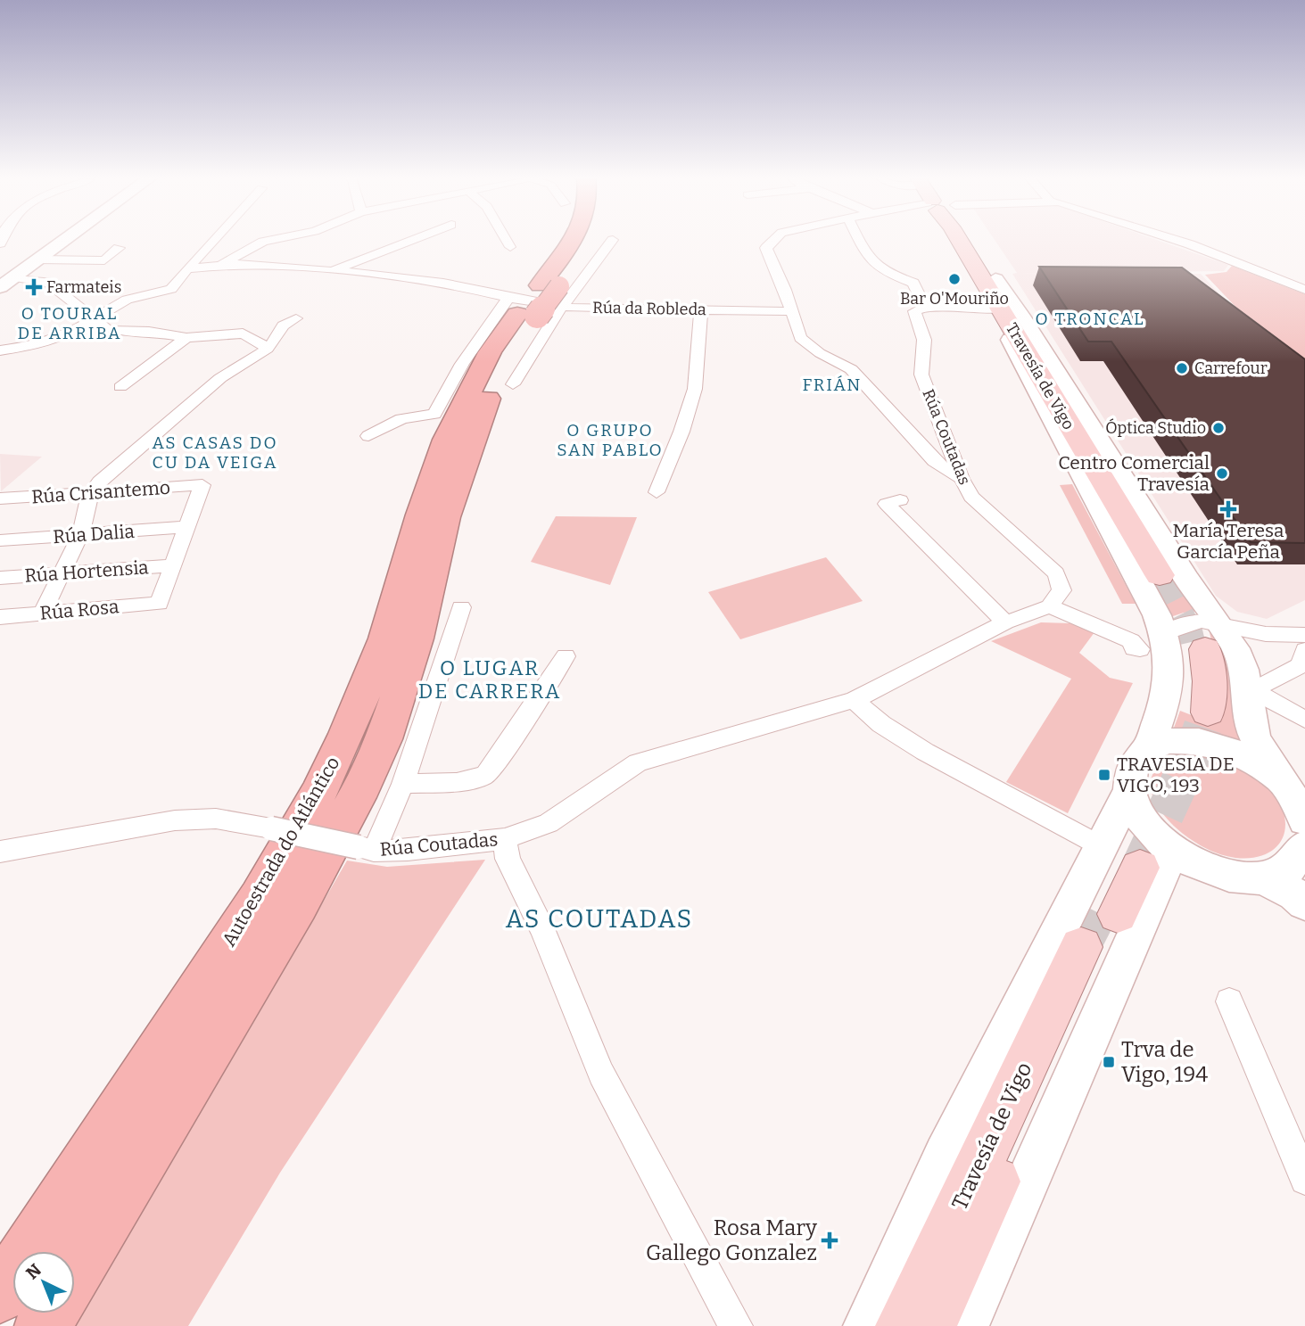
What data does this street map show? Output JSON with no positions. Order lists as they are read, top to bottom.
{
  "streets": {
    "highway": ["Autoestrada do Atlántico"],
    "main road": ["Travesía de Vigo"],
    "street": [
      "Rúa da Robleda",
      "Rúa Coutadas",
      "Rúa Crisantemo",
      "Rúa Dalia",
      "Rúa Hortensia",
      "Rúa Rosa"
    ]
  },
  "crossings": [
    ["Rúa da Robleda", "Autoestrada do Atlántico"],
    ["Rúa Crisantemo", "Rúa Dalia"],
    ["Rúa Hortensia", "Rúa Rosa"]
  ],
  "districts": [
    "O TOURAL DE ARRIBA",
    "O TRONCAL",
    "FRIÁN",
    "O GRUPO SAN PABLO",
    "AS CASAS DO CU DA VEIGA",
    "O LUGAR DE CARRERA",
    "AS COUTADAS"
  ],
  "places": {
    "other": [
      "Bar O'Mouriño",
      "Carrefour",
      "Óptica Studio",
      "Centro Comercial Travesía"
    ],
    "health": ["Farmateis", "María Teresa García Peña", "Rosa Mary Gallego Gonzalez"],
    "transit": ["TRAVESIA DE VIGO, 193", "Trva de Vigo, 194"]
  },
  "north": "top left"
}
